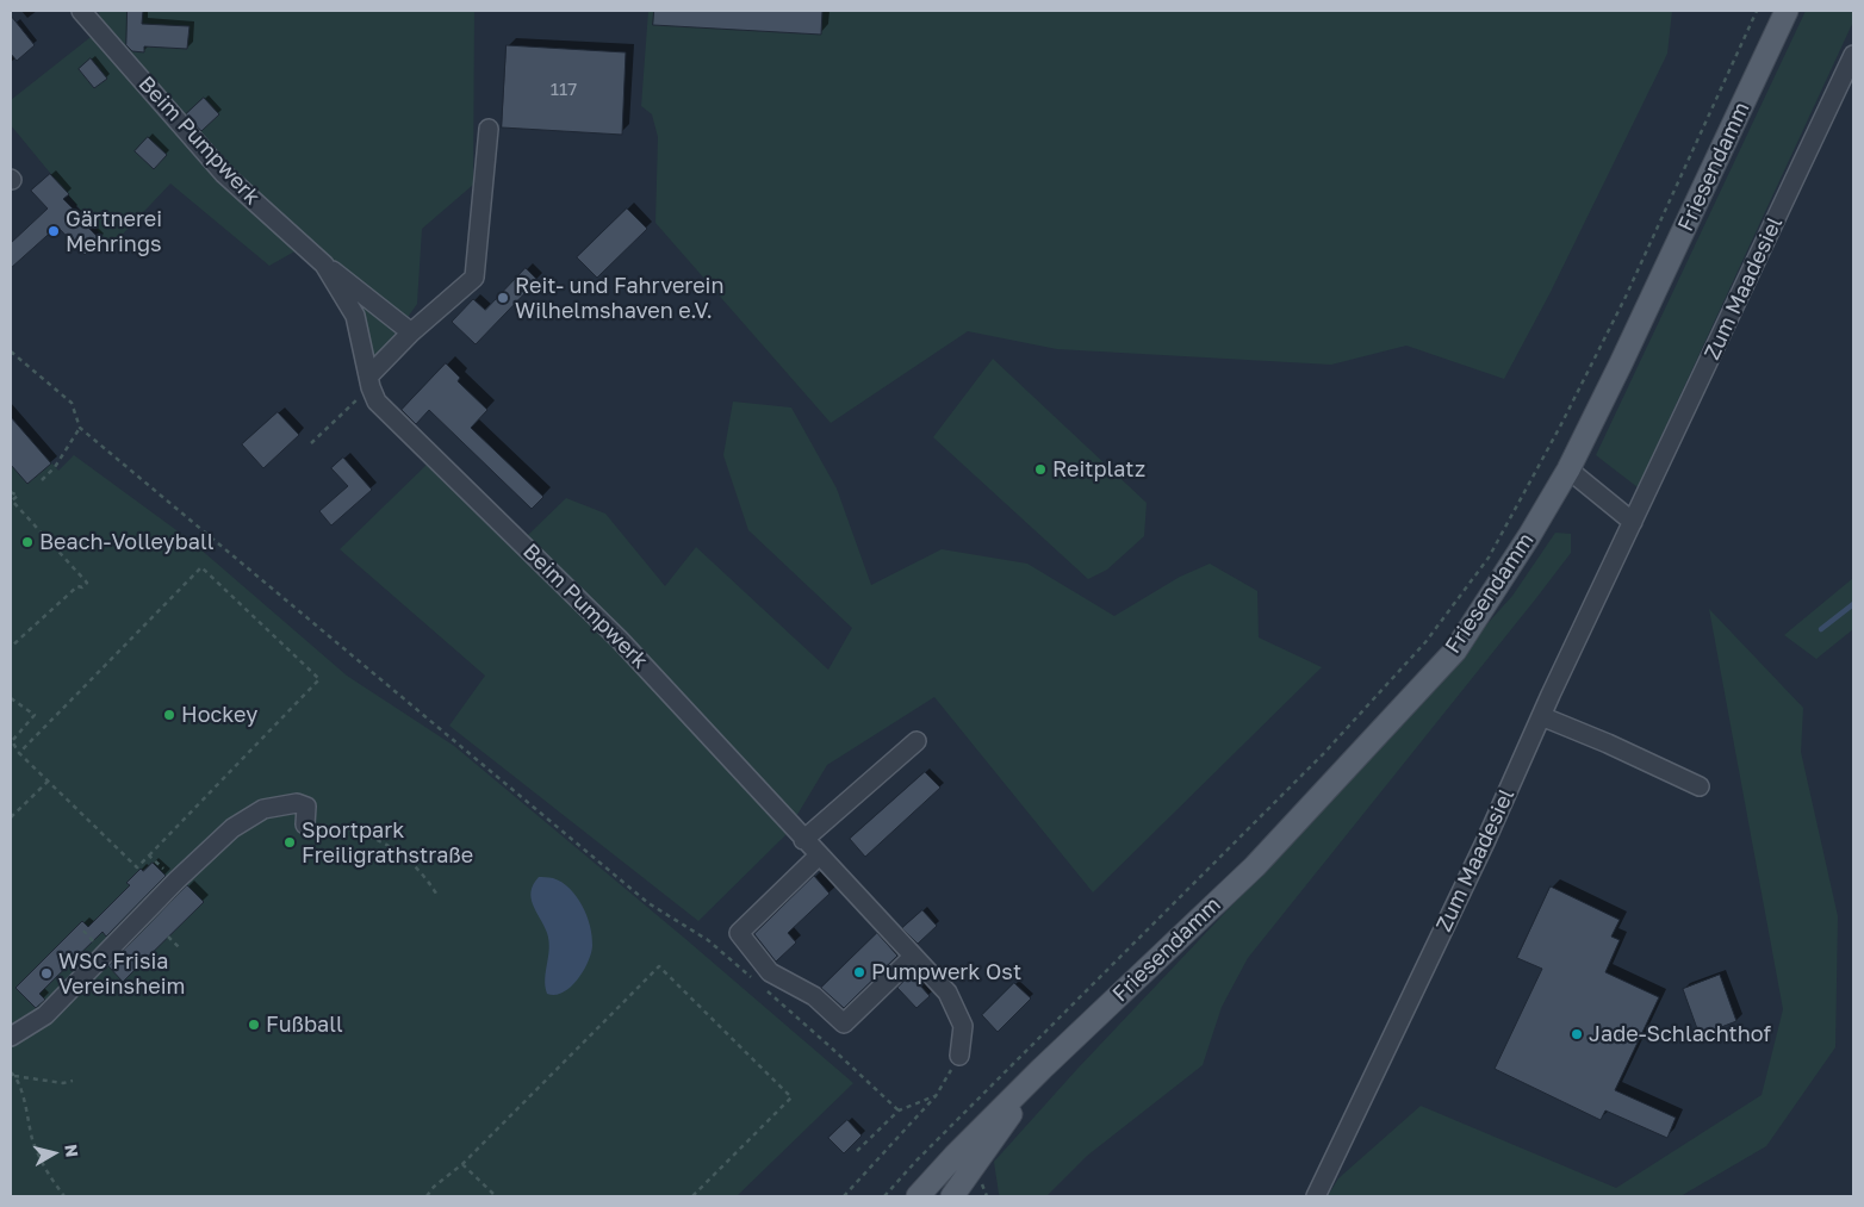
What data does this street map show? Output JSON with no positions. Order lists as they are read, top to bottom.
{
  "streets": {
    "main road": ["Friesendamm"],
    "street": ["Beim Pumpwerk", "Zum Maadesiel"]
  },
  "places": [
    "Gärtnerei Mehrings",
    "Reit- und Fahrverein Wilhelmshaven e.V.",
    "Reitplatz",
    "Beach-Volleyball",
    "Hockey",
    "Sportpark Freiligrathstraße",
    "Pumpwerk Ost",
    "WSC Frisia Vereinsheim",
    "Fußball",
    "Jade-Schlachthof"
  ],
  "house_numbers": ["117"],
  "north": "right"
}
